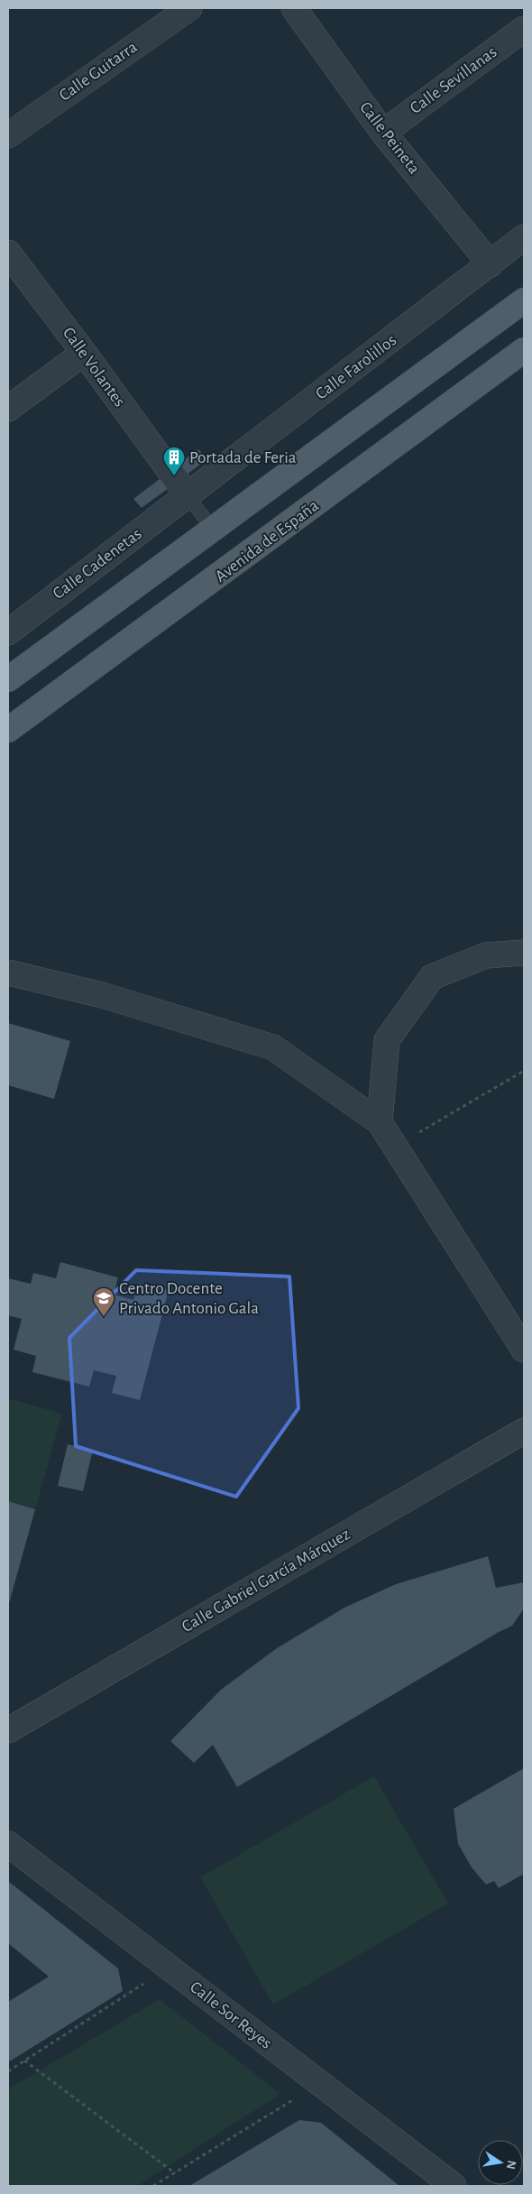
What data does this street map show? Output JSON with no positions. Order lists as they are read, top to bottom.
{
  "streets": {
    "main road": ["Avenida de España"],
    "street": [
      "Calle Guitarra",
      "Calle Sevillanas",
      "Calle Peineta",
      "Calle Volantes",
      "Calle Farolillos",
      "Calle Cadenetas",
      "Calle Gabriel García Márquez",
      "Calle Sor Reyes"
    ]
  },
  "crossings": [
    ["Calle Sevillanas", "Calle Peineta"],
    ["Calle Peineta", "Calle Farolillos"],
    ["Calle Volantes", "Calle Farolillos"],
    ["Calle Volantes", "Calle Cadenetas"],
    ["Calle Farolillos", "Calle Cadenetas"]
  ],
  "places": {
    "building": ["Portada de Feria"],
    "school or university": ["Centro Docente Privado Antonio Gala"]
  },
  "north": "right"
}
